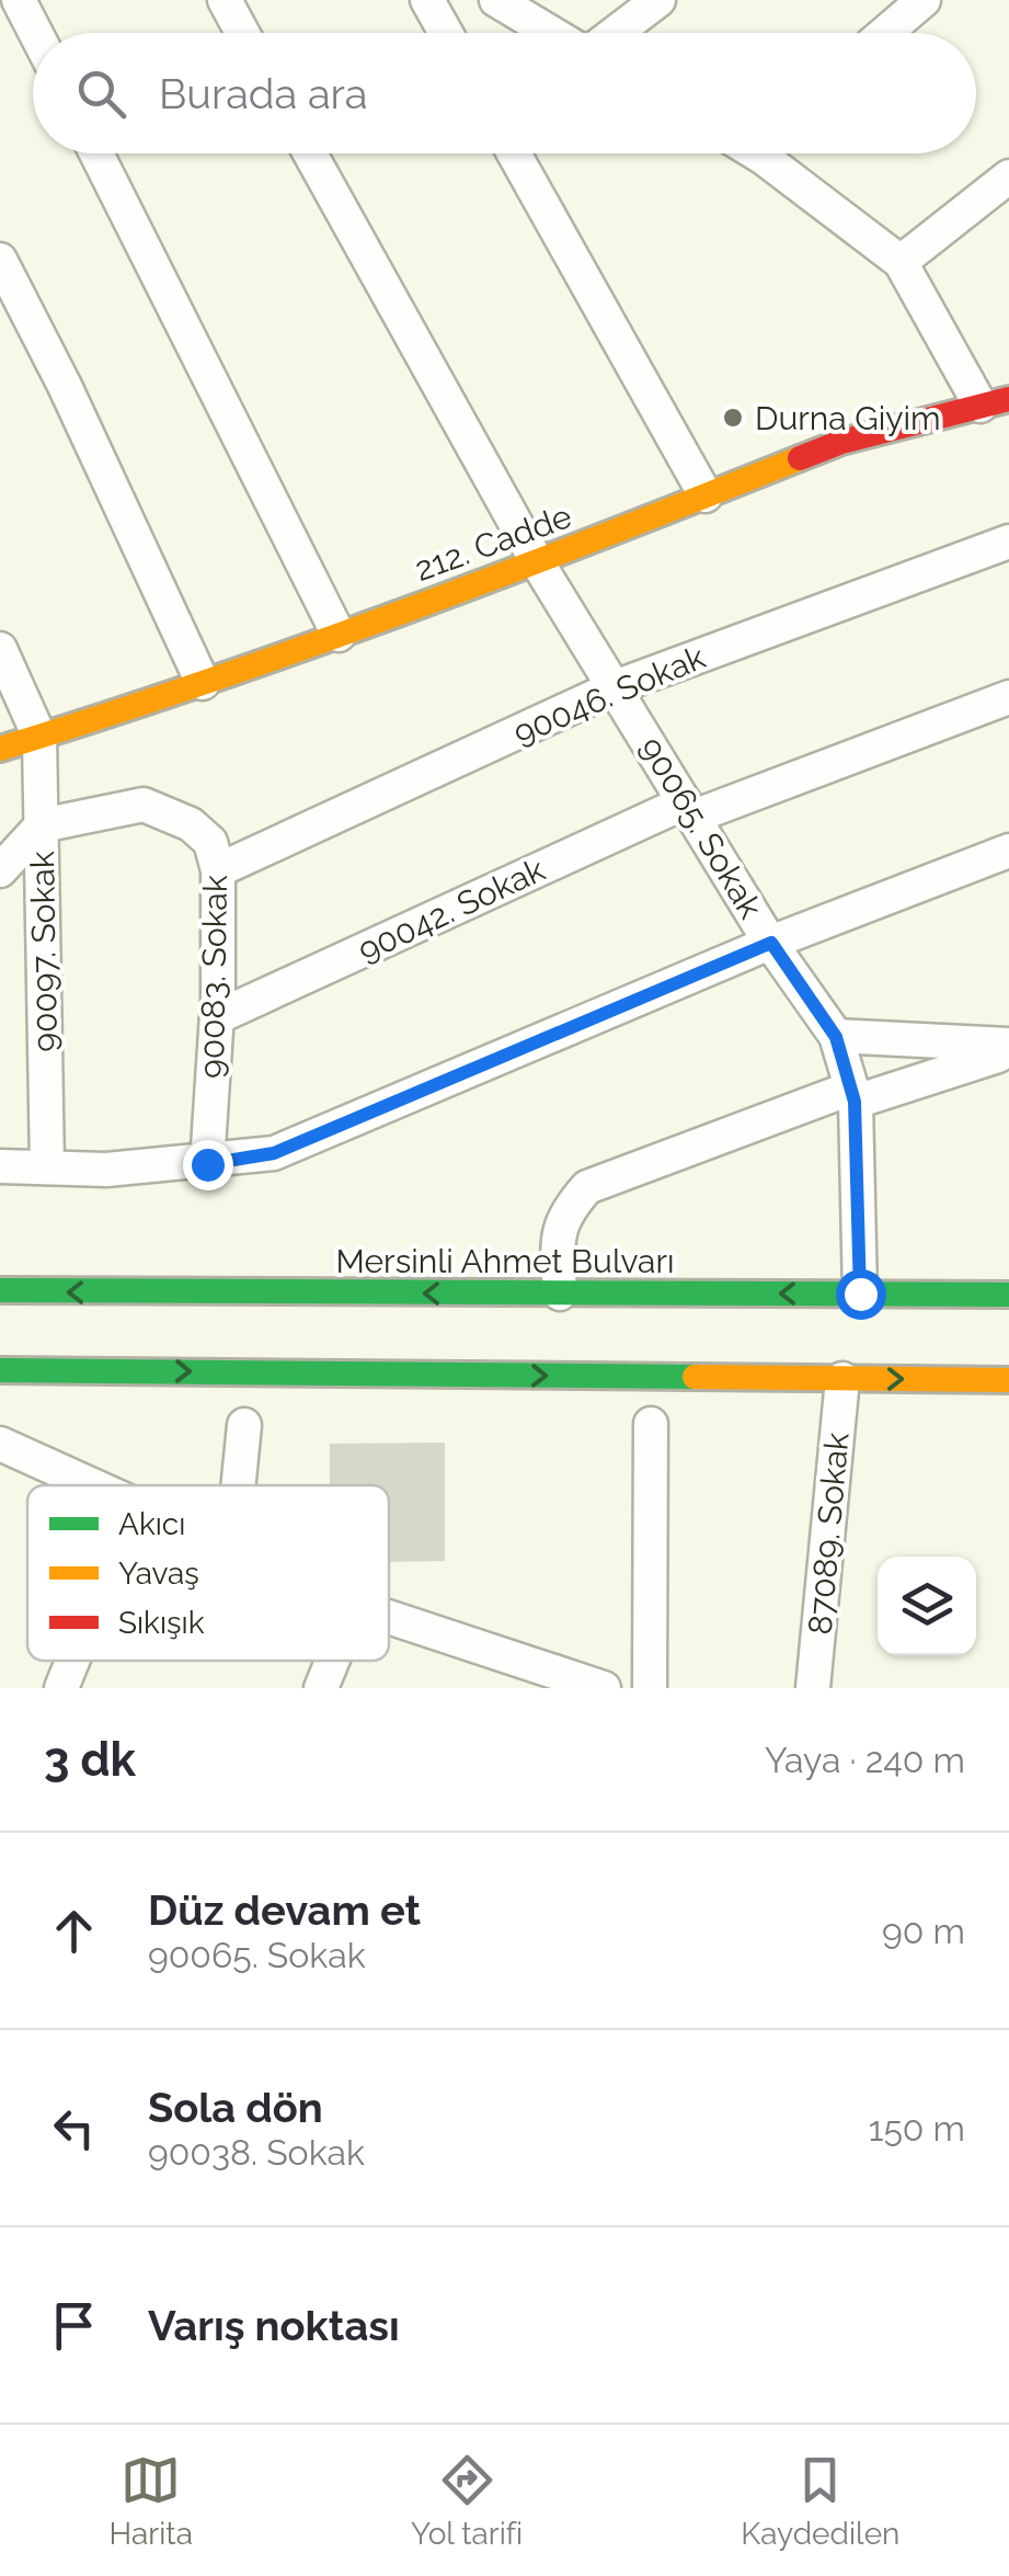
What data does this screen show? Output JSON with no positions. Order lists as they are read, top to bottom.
{
  "streets": {
    "main road": ["212. Cadde", "Mersinli Ahmet Bulvarı"],
    "street": [
      "90046. Sokak",
      "90065. Sokak",
      "90042. Sokak",
      "90097. Sokak",
      "90083. Sokak",
      "87089. Sokak"
    ]
  },
  "crossings": [
    ["212. Cadde", "90065. Sokak"],
    ["212. Cadde", "90097. Sokak"],
    ["90046. Sokak", "90065. Sokak"],
    ["90046. Sokak", "90083. Sokak"],
    ["90065. Sokak", "90042. Sokak"],
    ["90065. Sokak", "Mersinli Ahmet Bulvarı"],
    ["90042. Sokak", "90083. Sokak"],
    ["90097. Sokak", "90083. Sokak"]
  ],
  "places": ["Durna Giyim"],
  "legend": ["Akıcı", "Yavaş", "Sıkışık"],
  "page": {
    "search": "Burada ara",
    "heading": ["3 dk", "Yaya · 240 m"],
    "list": [
      ["Düz devam et", "90065. Sokak", "90 m"],
      ["Sola dön", "90038. Sokak", "150 m"],
      "Varış noktası"
    ],
    "nav": ["Harita", "Yol tarifi", "Kaydedilen"]
  }
}
